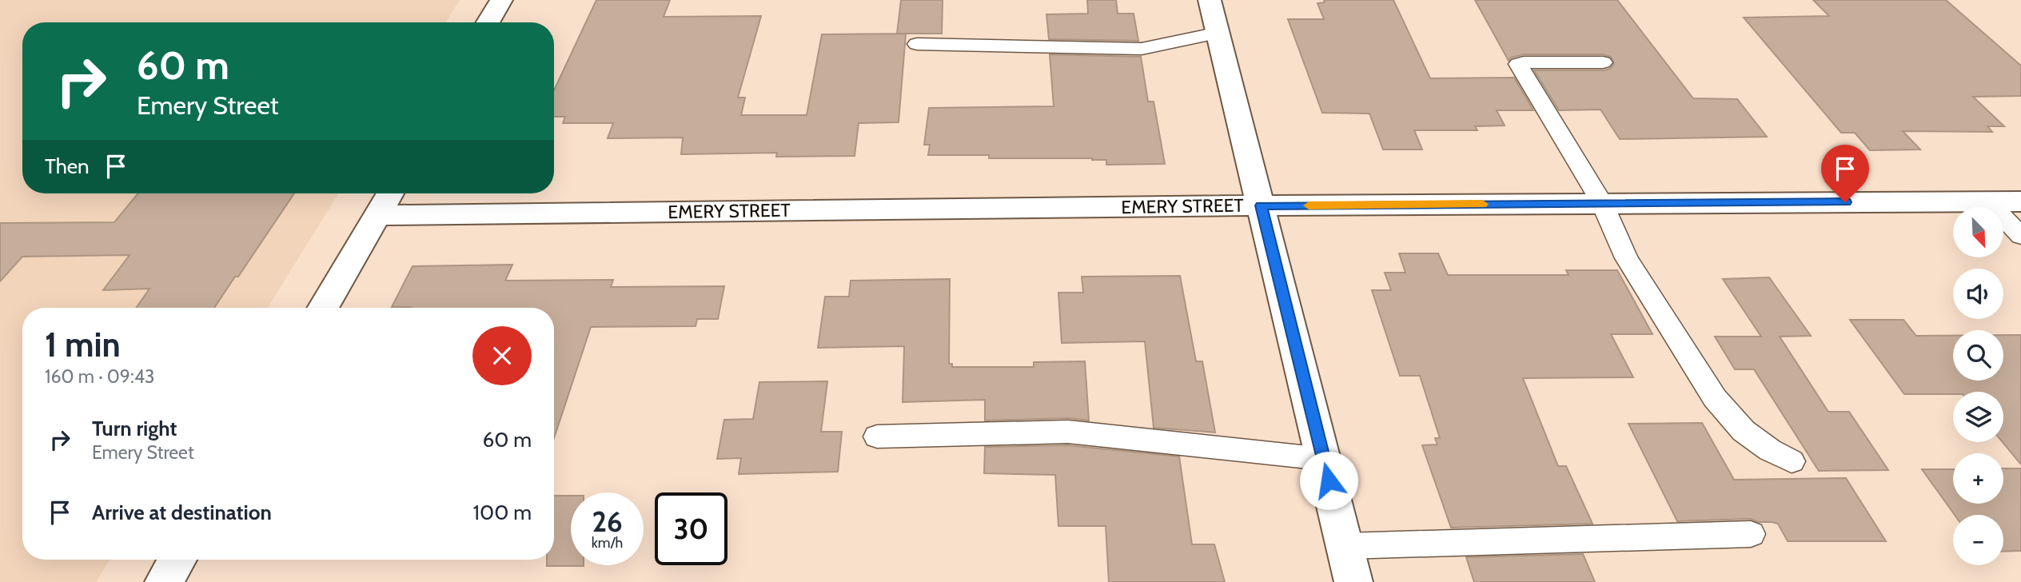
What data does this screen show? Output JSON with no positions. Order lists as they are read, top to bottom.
{
  "streets": {
    "street": ["EMERY STREET"]
  },
  "north": "bottom right",
  "page": {
    "turn": ["60 m", "Emery Street"],
    "then": "Then",
    "map_buttons": ["+", "−"],
    "heading": ["1 min", "160 m · 09:43"],
    "list": [
      {
        "name": "Turn right",
        "note": "Emery Street",
        "value": "60 m"
      },
      {
        "name": "Arrive at destination",
        "value": "100 m"
      }
    ],
    "speed": "26 km/h",
    "limit": "30"
  }
}
